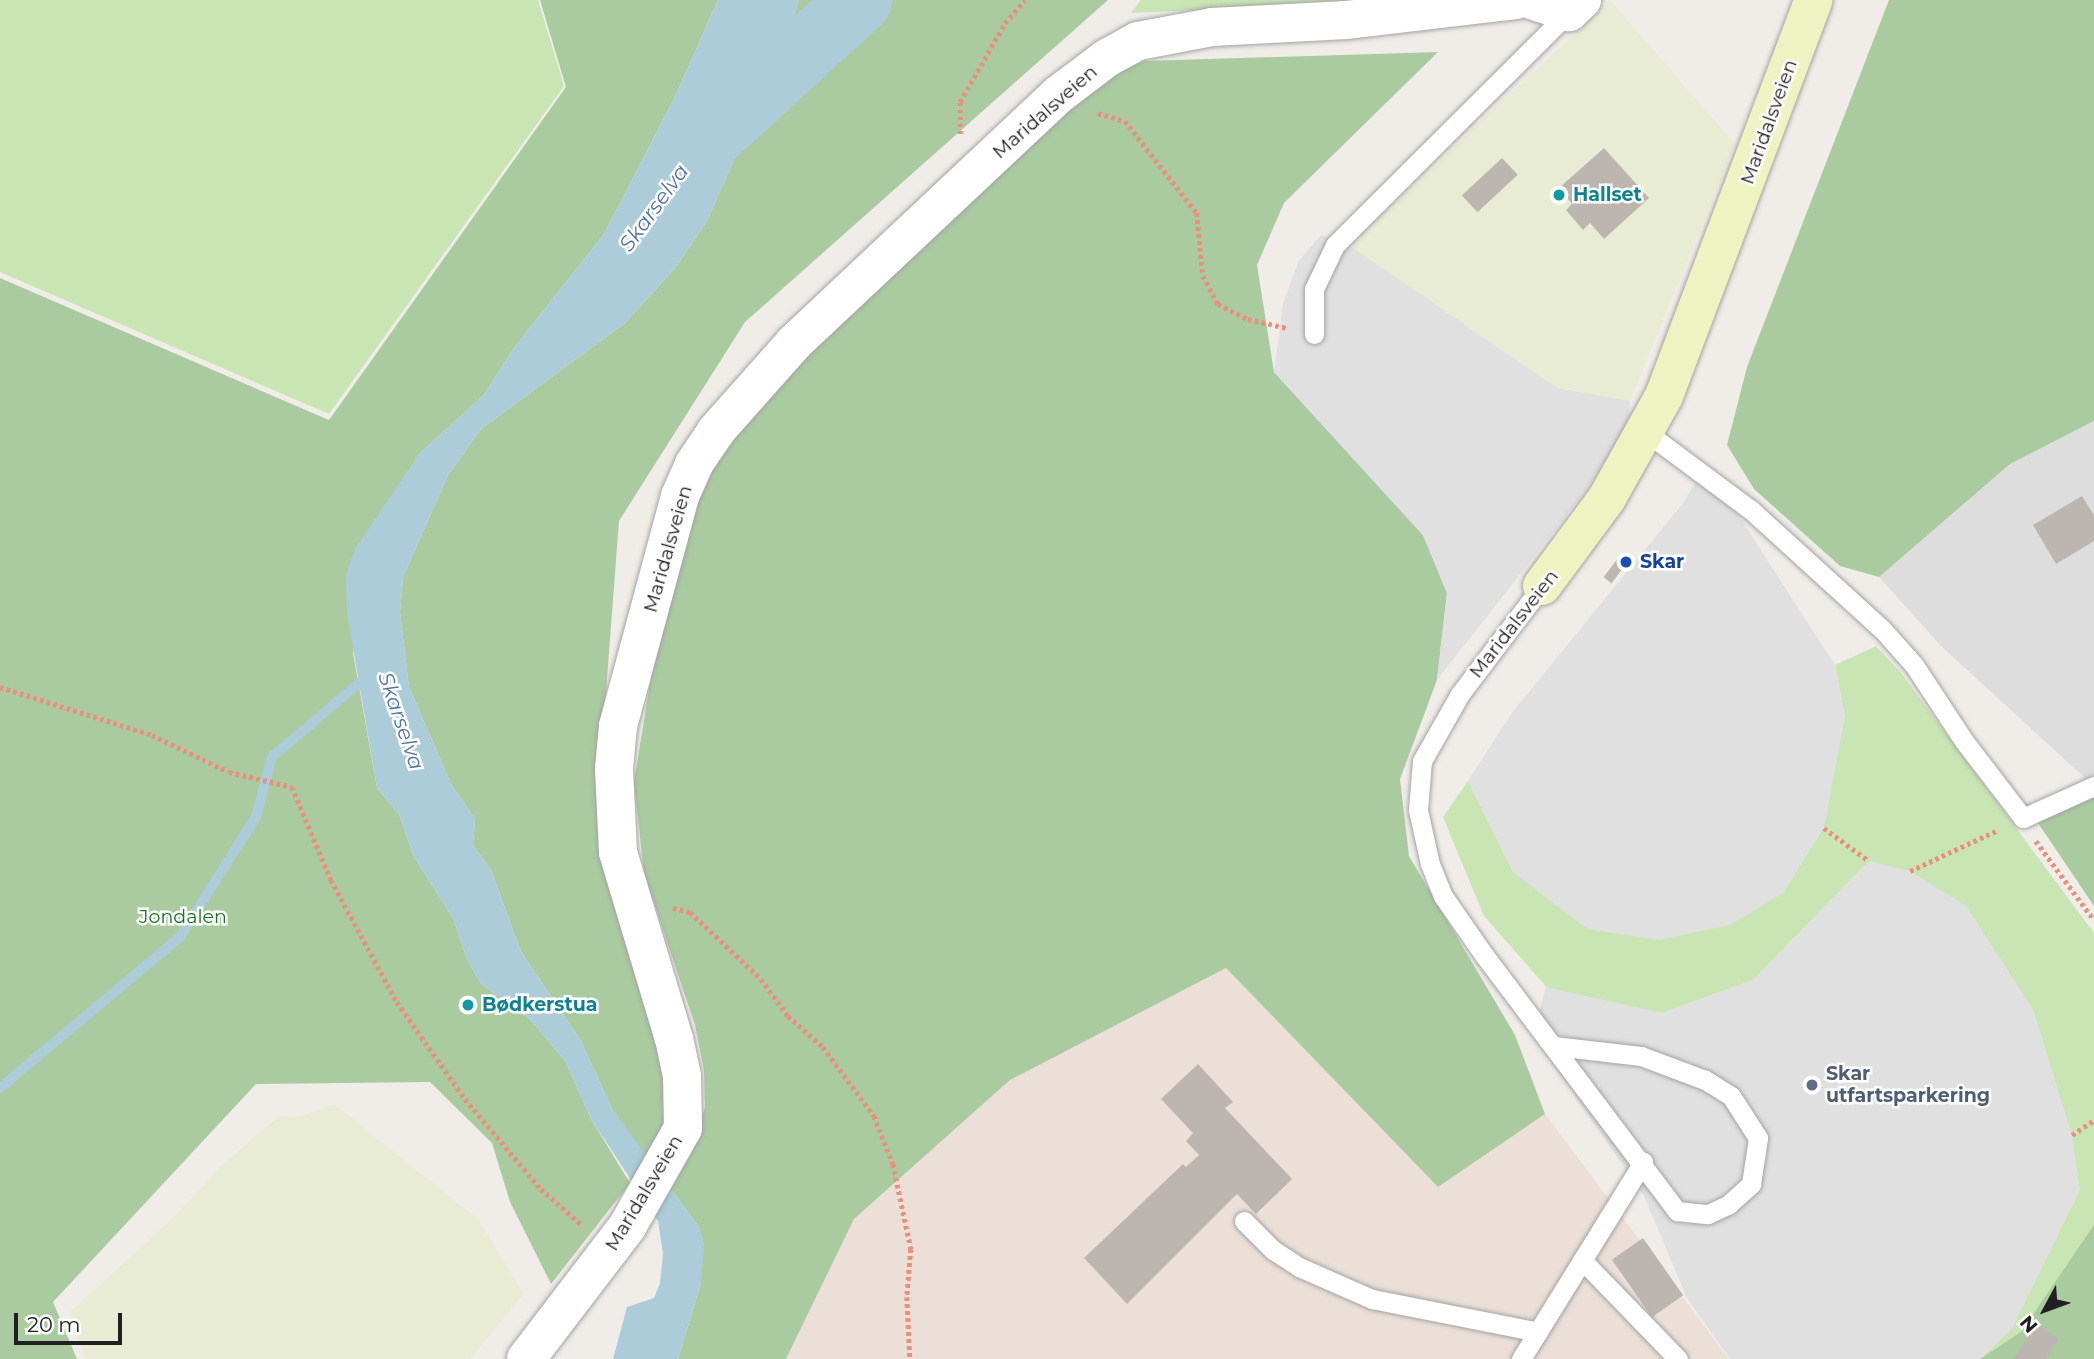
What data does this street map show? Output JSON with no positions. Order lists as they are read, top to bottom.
{
  "streets": {
    "street": ["Maridalsveien"]
  },
  "water": ["Skarselva"],
  "parks": ["Jondalen"],
  "places": [
    "Hallset",
    "Skar",
    "Bødkerstua",
    "Skar utfartsparkering"
  ],
  "scale_bar": "20 m",
  "north": "bottom left"
}
